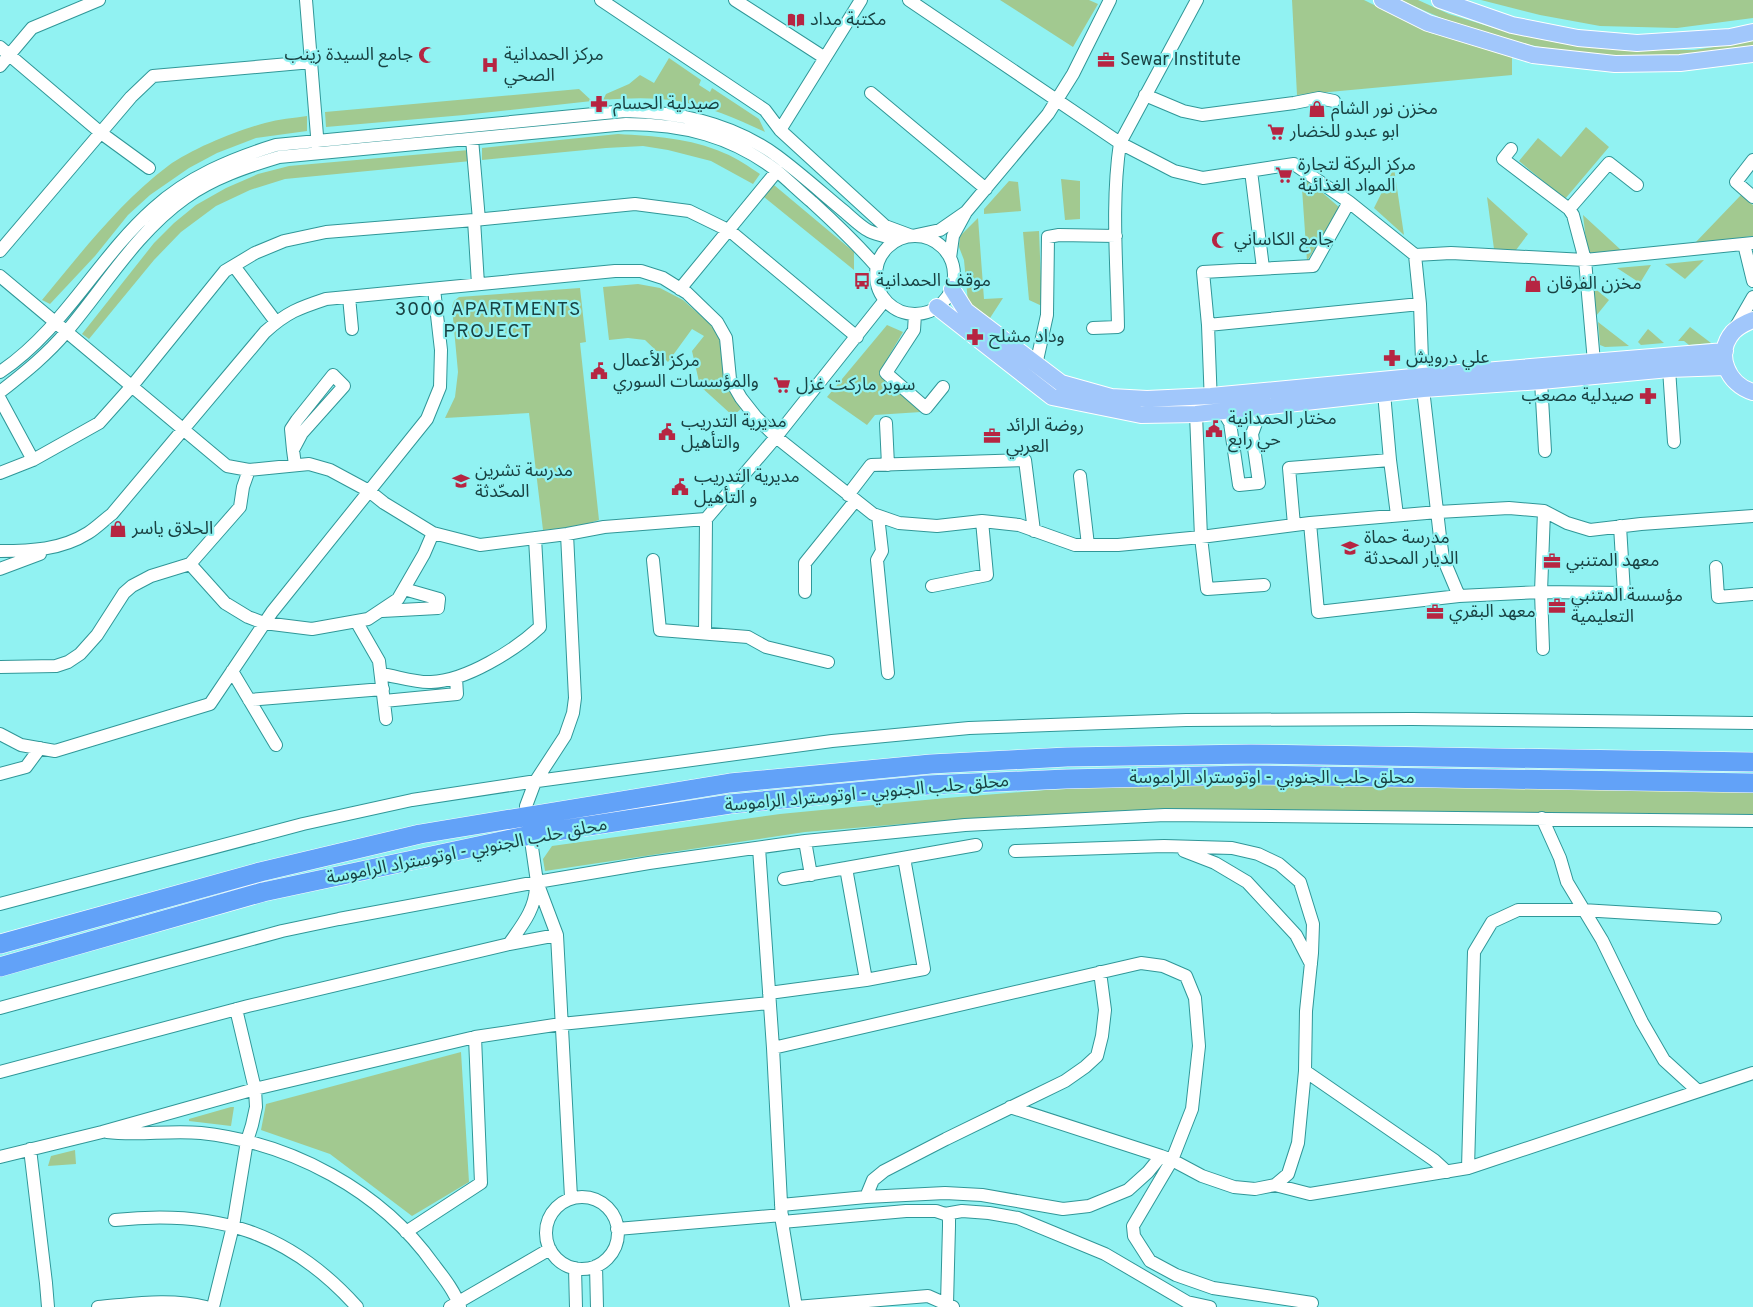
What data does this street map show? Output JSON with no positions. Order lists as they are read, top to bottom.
{
  "streets": {
    "highway": ["محلق حلب الجنوبي - اوتوستراد الراموسة"]
  },
  "districts": ["3000 APARTMENTS PROJECT"],
  "places": {
    "library": ["مكتبة مداد"],
    "mosque": ["جامع السيدة زينب", "جامع الكاساني"],
    "office": [
      "Sewar Institute",
      "روضة الرائد العربي",
      "معهد المتنبي",
      "مؤسسة المتنبي التعليمية",
      "معهد البقري"
    ],
    "hospital": ["مركز الحمدانية الصحي"],
    "pharmacy": [
      "صيدلية الحسام",
      "وداد مشلح",
      "علي درويش",
      "صيدلية مصعب"
    ],
    "shop": ["مخزن نور الشام", "مخزن الفرقان", "الحلاق ياسر"],
    "supermarket": ["ابو عبدو للخضار", "مركز البركة لتجارة المواد الغذائية", "سوبر ماركت غزل"],
    "bus stop": ["موقف الحمدانية"],
    "public building": [
      "مركز الأعمال والمؤسسات السوري",
      "مختار الحمدانية حي رابع",
      "مديرية التدريب والتأهيل",
      "مديرية التدريب و التأهيل"
    ],
    "school or university": ["مدرسة تشرين المحّدثة", "مدرسة حماة الديار المحدثة"]
  }
}
